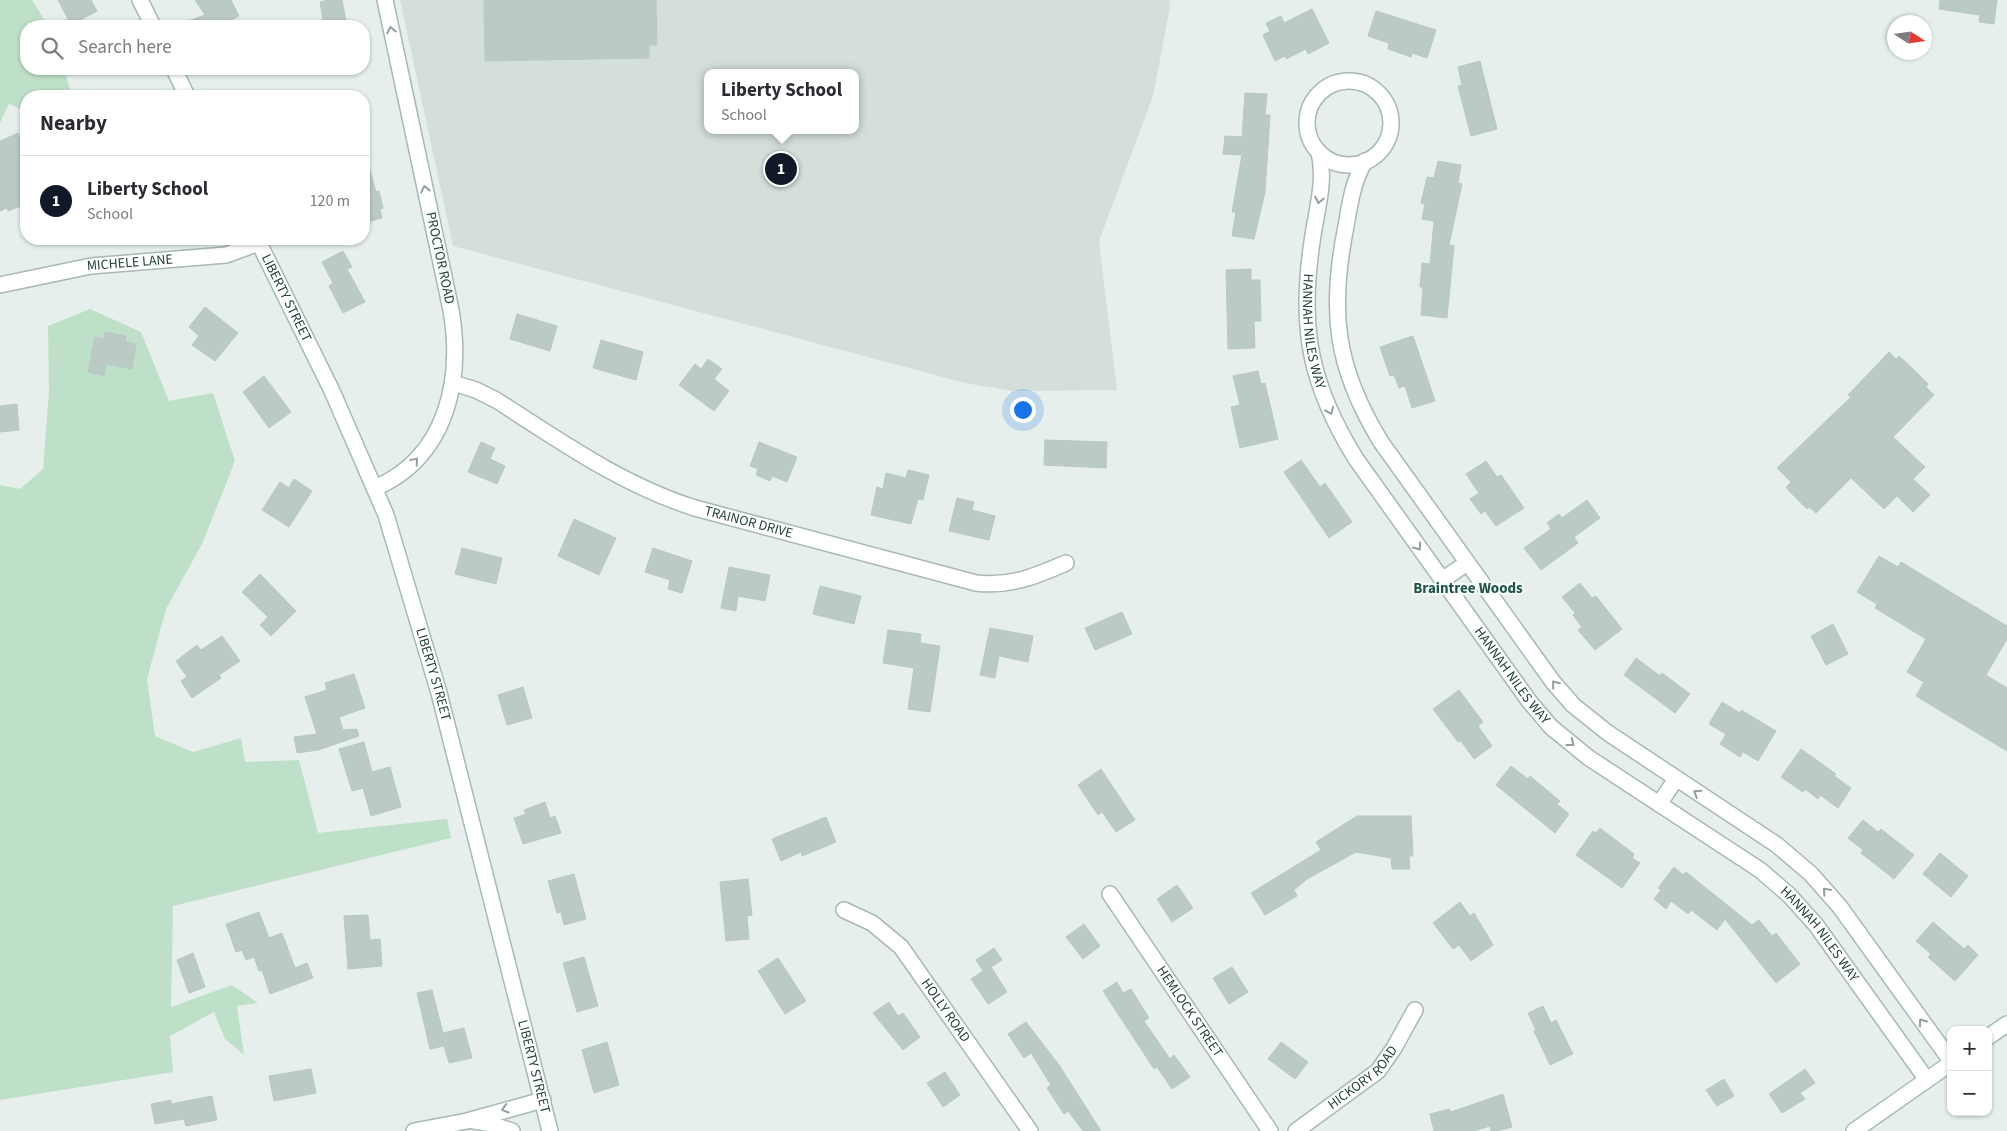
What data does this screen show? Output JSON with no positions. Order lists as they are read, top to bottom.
{
  "streets": {
    "street": [
      "PROCTOR ROAD",
      "MICHELE LANE",
      "LIBERTY STREET",
      "HANNAH NILES WAY",
      "TRAINOR DRIVE",
      "HOLLY ROAD",
      "HEMLOCK STREET",
      "HICKORY ROAD"
    ]
  },
  "crossings": [
    ["PROCTOR ROAD", "LIBERTY STREET"],
    ["PROCTOR ROAD", "TRAINOR DRIVE"]
  ],
  "one_way": ["PROCTOR ROAD"],
  "districts": ["Braintree Woods"],
  "north": "right",
  "page": {
    "search": "Search here",
    "popup": ["Liberty School", "School"],
    "heading": "Nearby",
    "pins": "1",
    "list": [
      {
        "mark": "1",
        "name": "Liberty School",
        "note": "School",
        "value": "120 m"
      }
    ],
    "map_buttons": ["+", "−"]
  }
}
